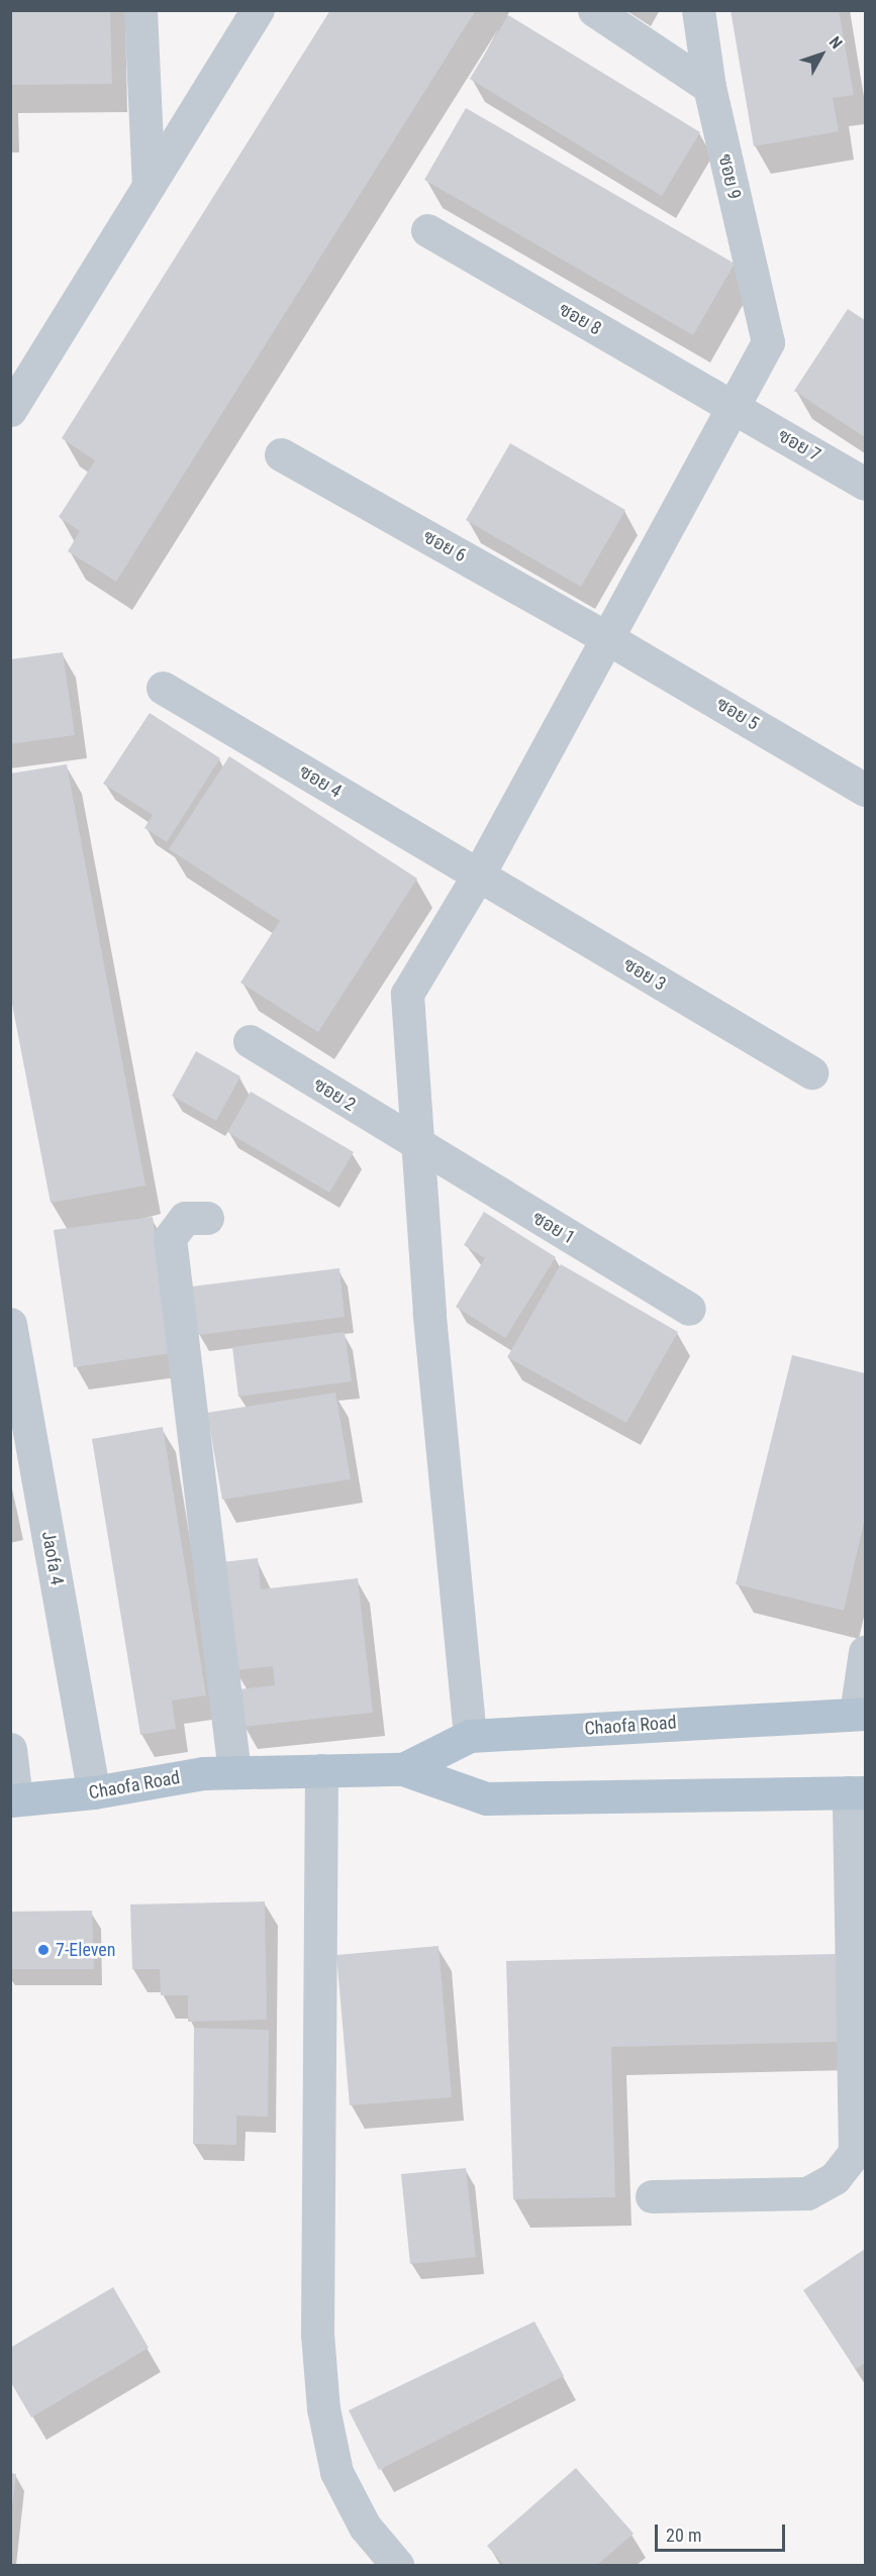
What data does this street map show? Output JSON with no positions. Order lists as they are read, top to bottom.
{
  "streets": {
    "main road": ["Chaofa Road"],
    "street": [
      "ซอย 9",
      "ซอย 8",
      "ซอย 7",
      "ซอย 6",
      "ซอย 5",
      "ซอย 4",
      "ซอย 3",
      "ซอย 2",
      "ซอย 1",
      "Jaofa 4"
    ]
  },
  "crossings": [
    ["ซอย 9", "ซอย 8"],
    ["ซอย 9", "ซอย 7"],
    ["ซอย 8", "ซอย 7"],
    ["ซอย 6", "ซอย 5"],
    ["ซอย 4", "ซอย 3"],
    ["ซอย 2", "ซอย 1"],
    ["Jaofa 4", "Chaofa Road"]
  ],
  "places": ["7-Eleven"],
  "scale_bar": "20 m",
  "north": "top right"
}
